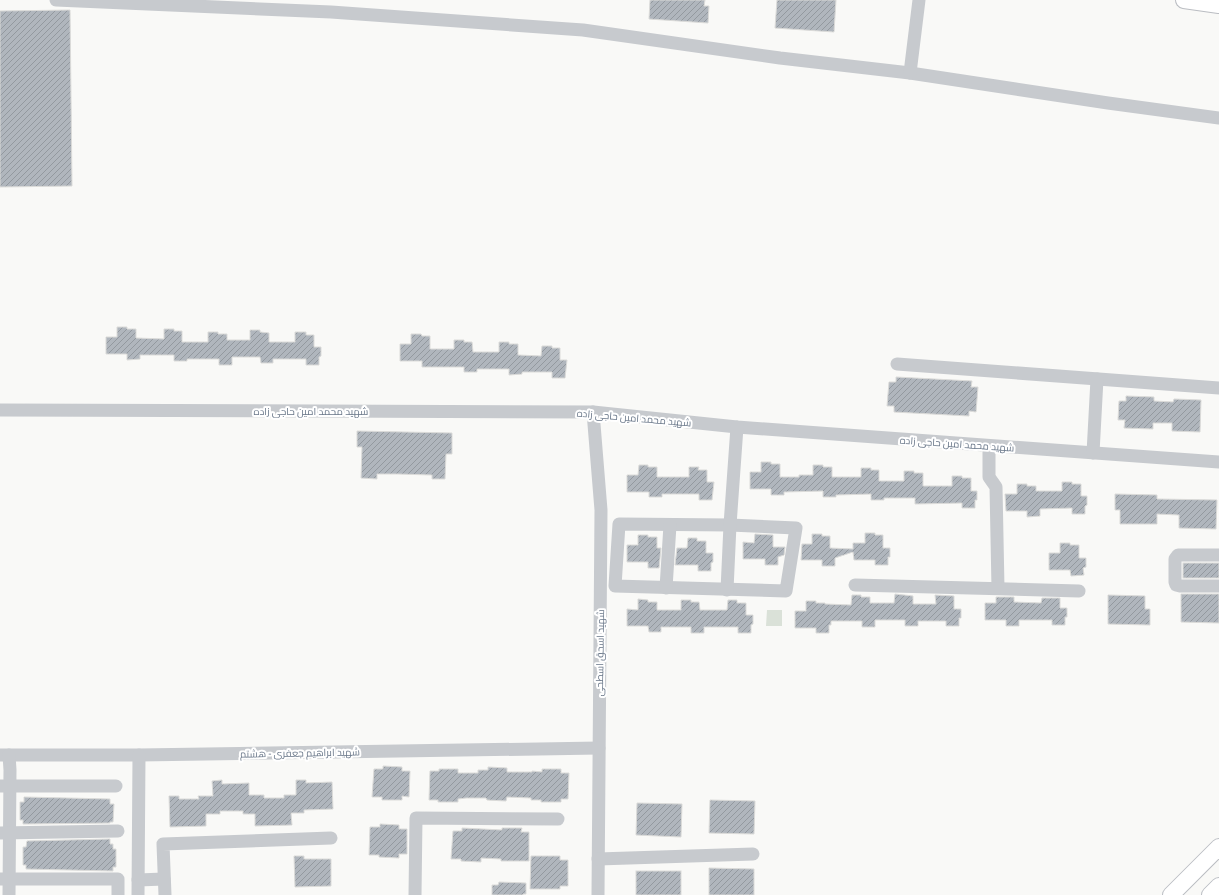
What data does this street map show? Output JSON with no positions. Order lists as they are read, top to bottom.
{
  "streets": {
    "street": ["شهید محمد امین حاجی زاده", "شهید اسحق اسطحی", "شهید ابراهیم جعفری - هشتم"]
  },
  "crossings": [
    ["شهید محمد امین حاجی زاده", "شهید اسحق اسطحی"],
    ["شهید اسحق اسطحی", "شهید ابراهیم جعفری - هشتم"]
  ]
}
